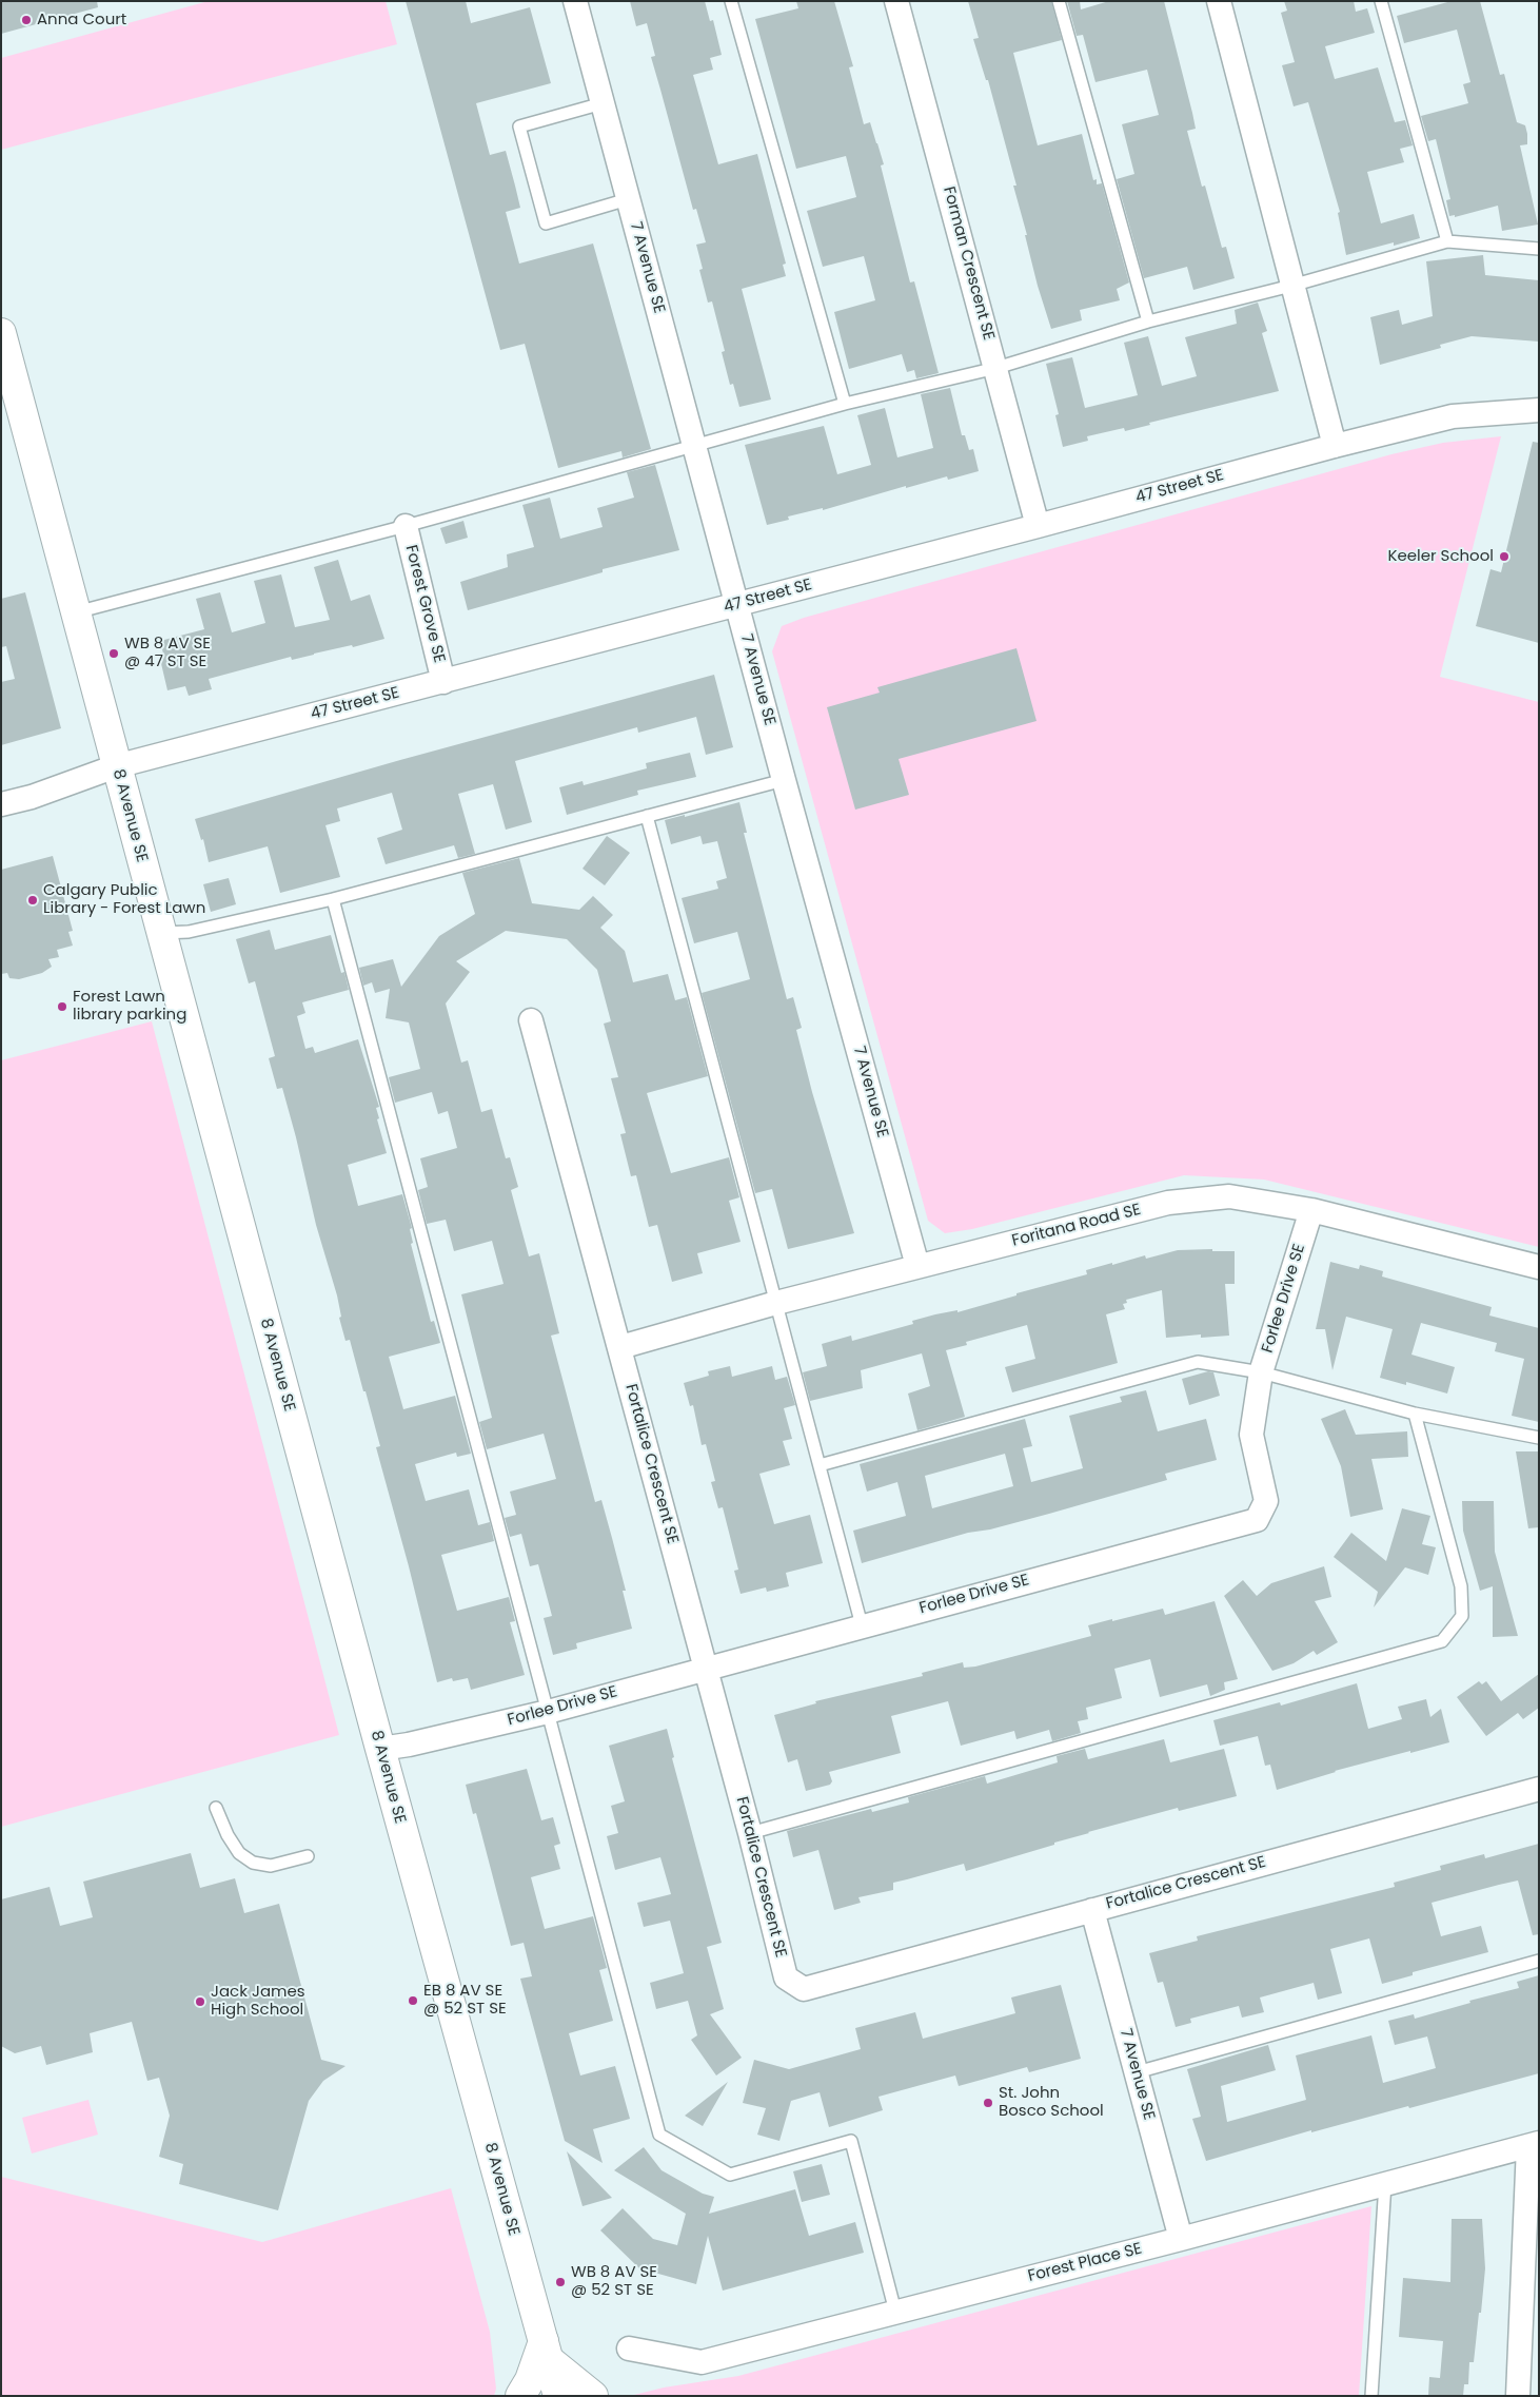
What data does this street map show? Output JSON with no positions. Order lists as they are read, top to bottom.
{
  "streets": {
    "street": [
      "Forman Crescent SE",
      "7 Avenue SE",
      "47 Street SE",
      "Forest Grove SE",
      "8 Avenue SE",
      "Foritana Road SE",
      "Forlee Drive SE",
      "Fortalice Crescent SE",
      "Forest Place SE"
    ]
  },
  "crossings": [
    ["Forman Crescent SE", "47 Street SE"],
    ["7 Avenue SE", "47 Street SE"],
    ["7 Avenue SE", "Foritana Road SE"],
    ["7 Avenue SE", "Fortalice Crescent SE"],
    ["7 Avenue SE", "Forest Place SE"],
    ["47 Street SE", "Forest Grove SE"],
    ["47 Street SE", "8 Avenue SE"],
    ["8 Avenue SE", "Forlee Drive SE"],
    ["Foritana Road SE", "Forlee Drive SE"],
    ["Foritana Road SE", "Fortalice Crescent SE"],
    ["Forlee Drive SE", "Fortalice Crescent SE"]
  ],
  "places": [
    "Anna Court",
    "Keeler School",
    "WB 8 AV SE @ 47 ST SE",
    "Calgary Public Library - Forest Lawn",
    "Forest Lawn library parking",
    "EB 8 AV SE @ 52 ST SE",
    "Jack James High School",
    "St. John Bosco School",
    "WB 8 AV SE @ 52 ST SE"
  ]
}
